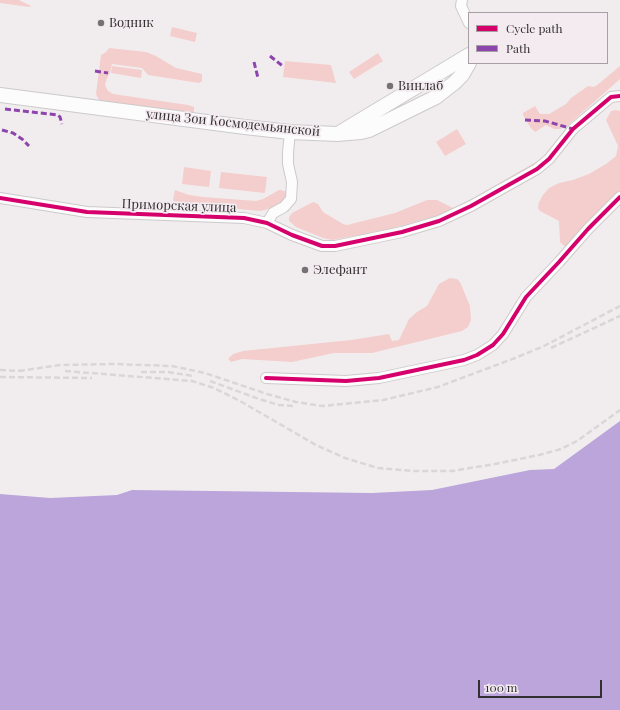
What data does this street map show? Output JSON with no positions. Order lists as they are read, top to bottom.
{
  "streets": {
    "main road": ["улица Зои Космодемьянской"],
    "street": ["Приморская улица"]
  },
  "places": ["Водник", "Винлаб", "Элефант"],
  "legend": ["Cycle path", "Path"],
  "scale_bar": "100 m"
}
